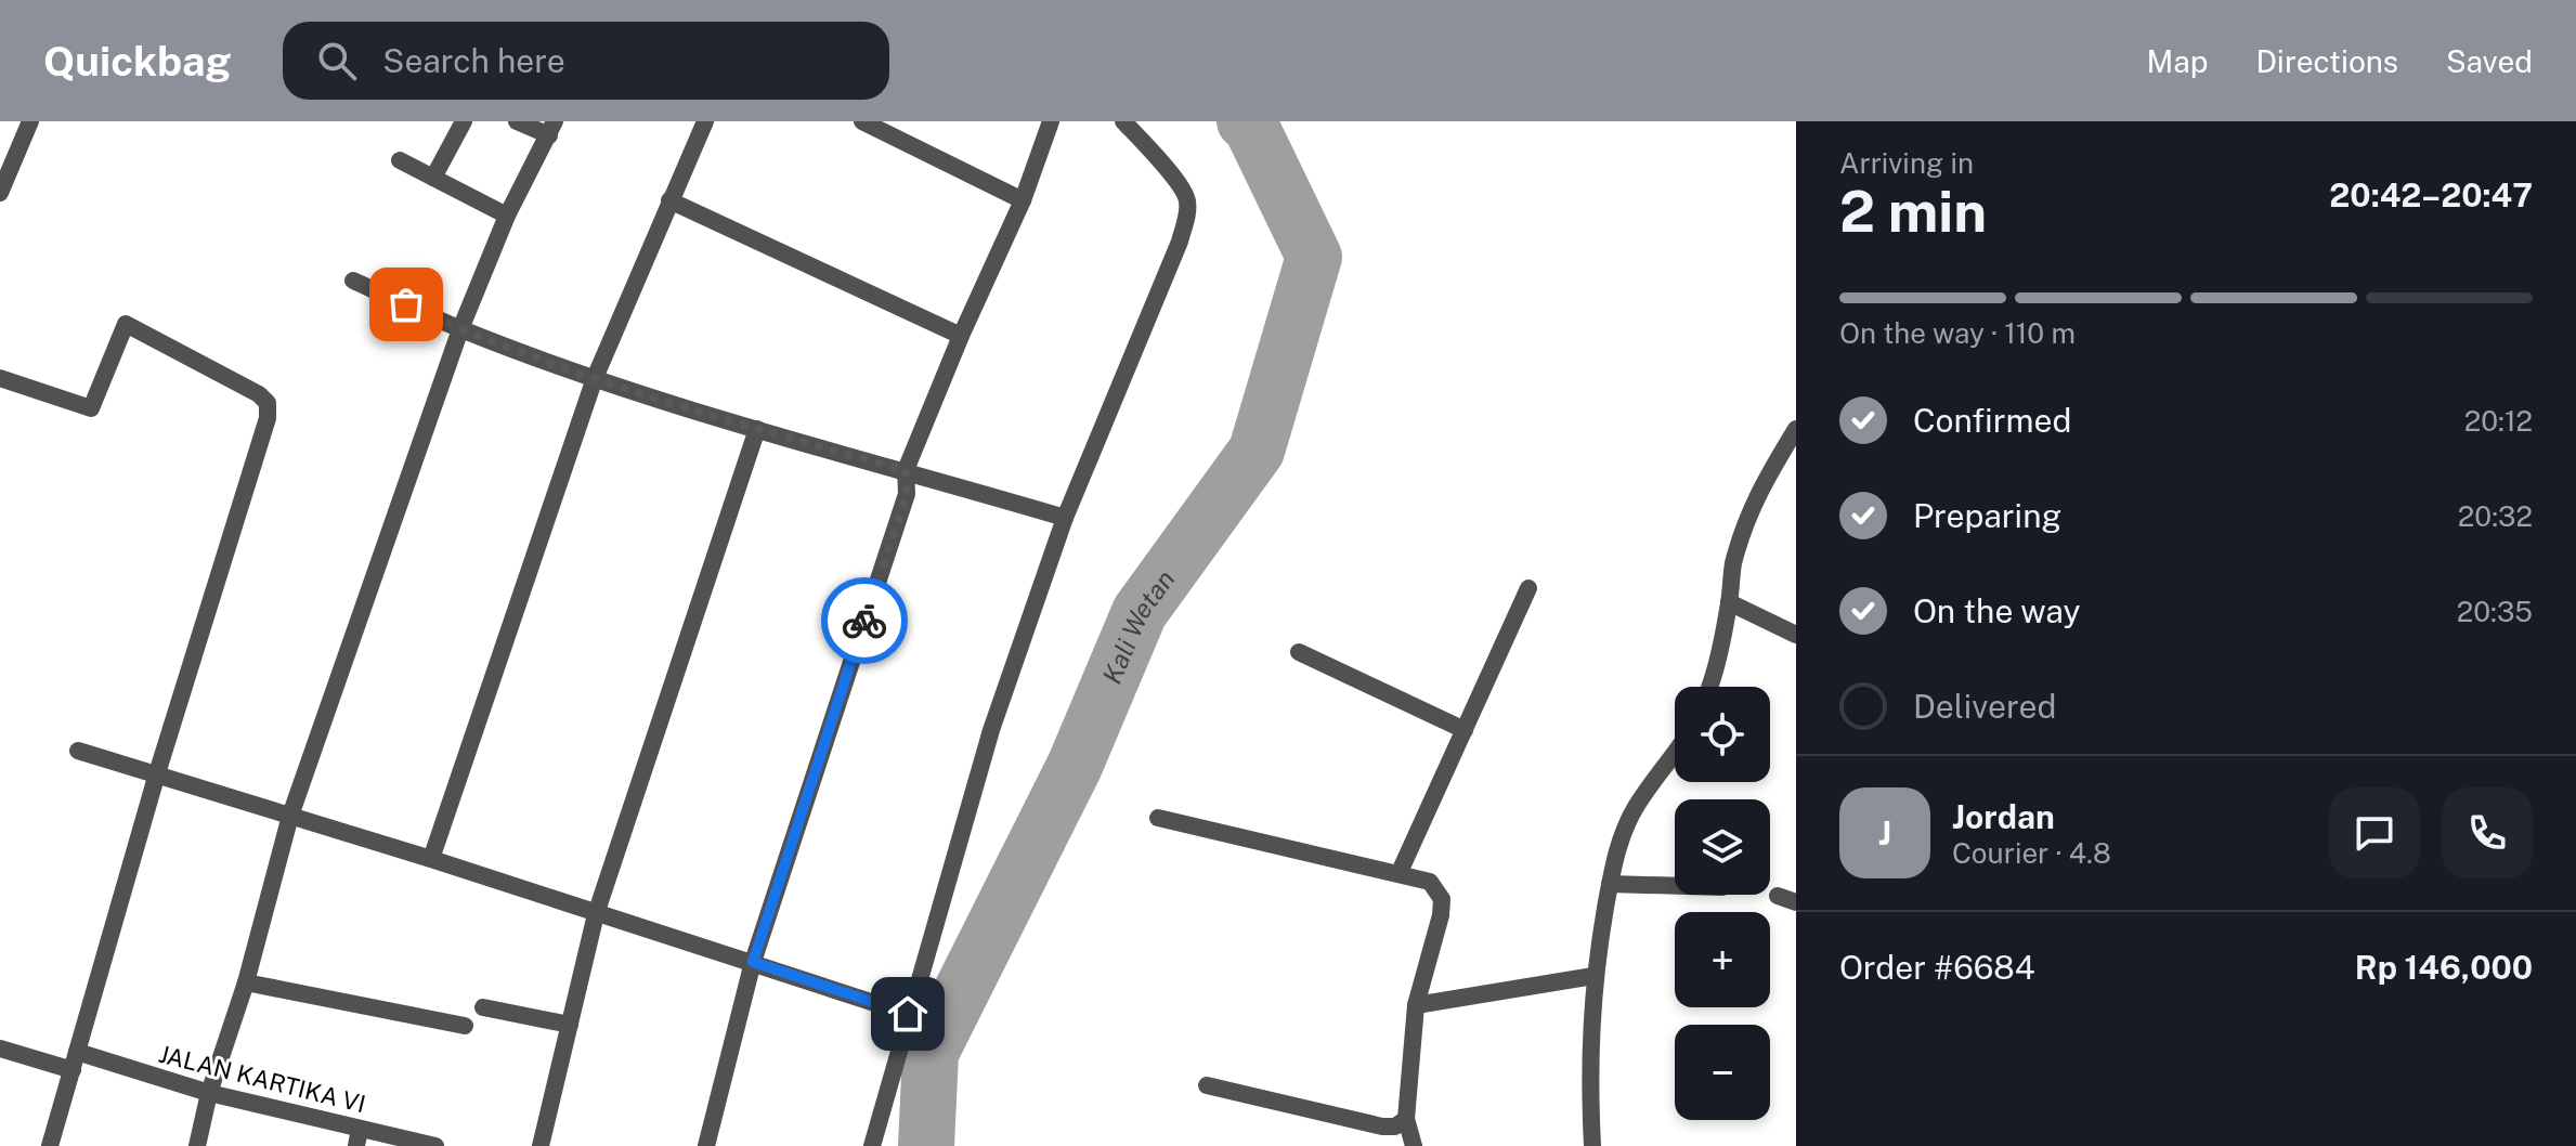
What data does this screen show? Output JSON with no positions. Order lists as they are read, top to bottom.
{
  "streets": {
    "street": ["JALAN KARTIKA VI"]
  },
  "water": ["Kali Wetan"],
  "page": {
    "header": "Quickbag",
    "search": "Search here",
    "nav": ["Map", "Directions", "Saved"],
    "heading": ["2 min", "Arriving in", "20:42–20:47"],
    "panel": [
      "Jordan",
      "Courier · 4.8",
      "Order #6684",
      "Rp 146,000"
    ],
    "bar": "On the way · 110 m",
    "list": [
      ["Confirmed", "20:12"],
      ["Preparing", "20:32"],
      ["On the way", "20:35"],
      "Delivered"
    ],
    "map_buttons": ["+", "−"],
    "round": "J"
  }
}
